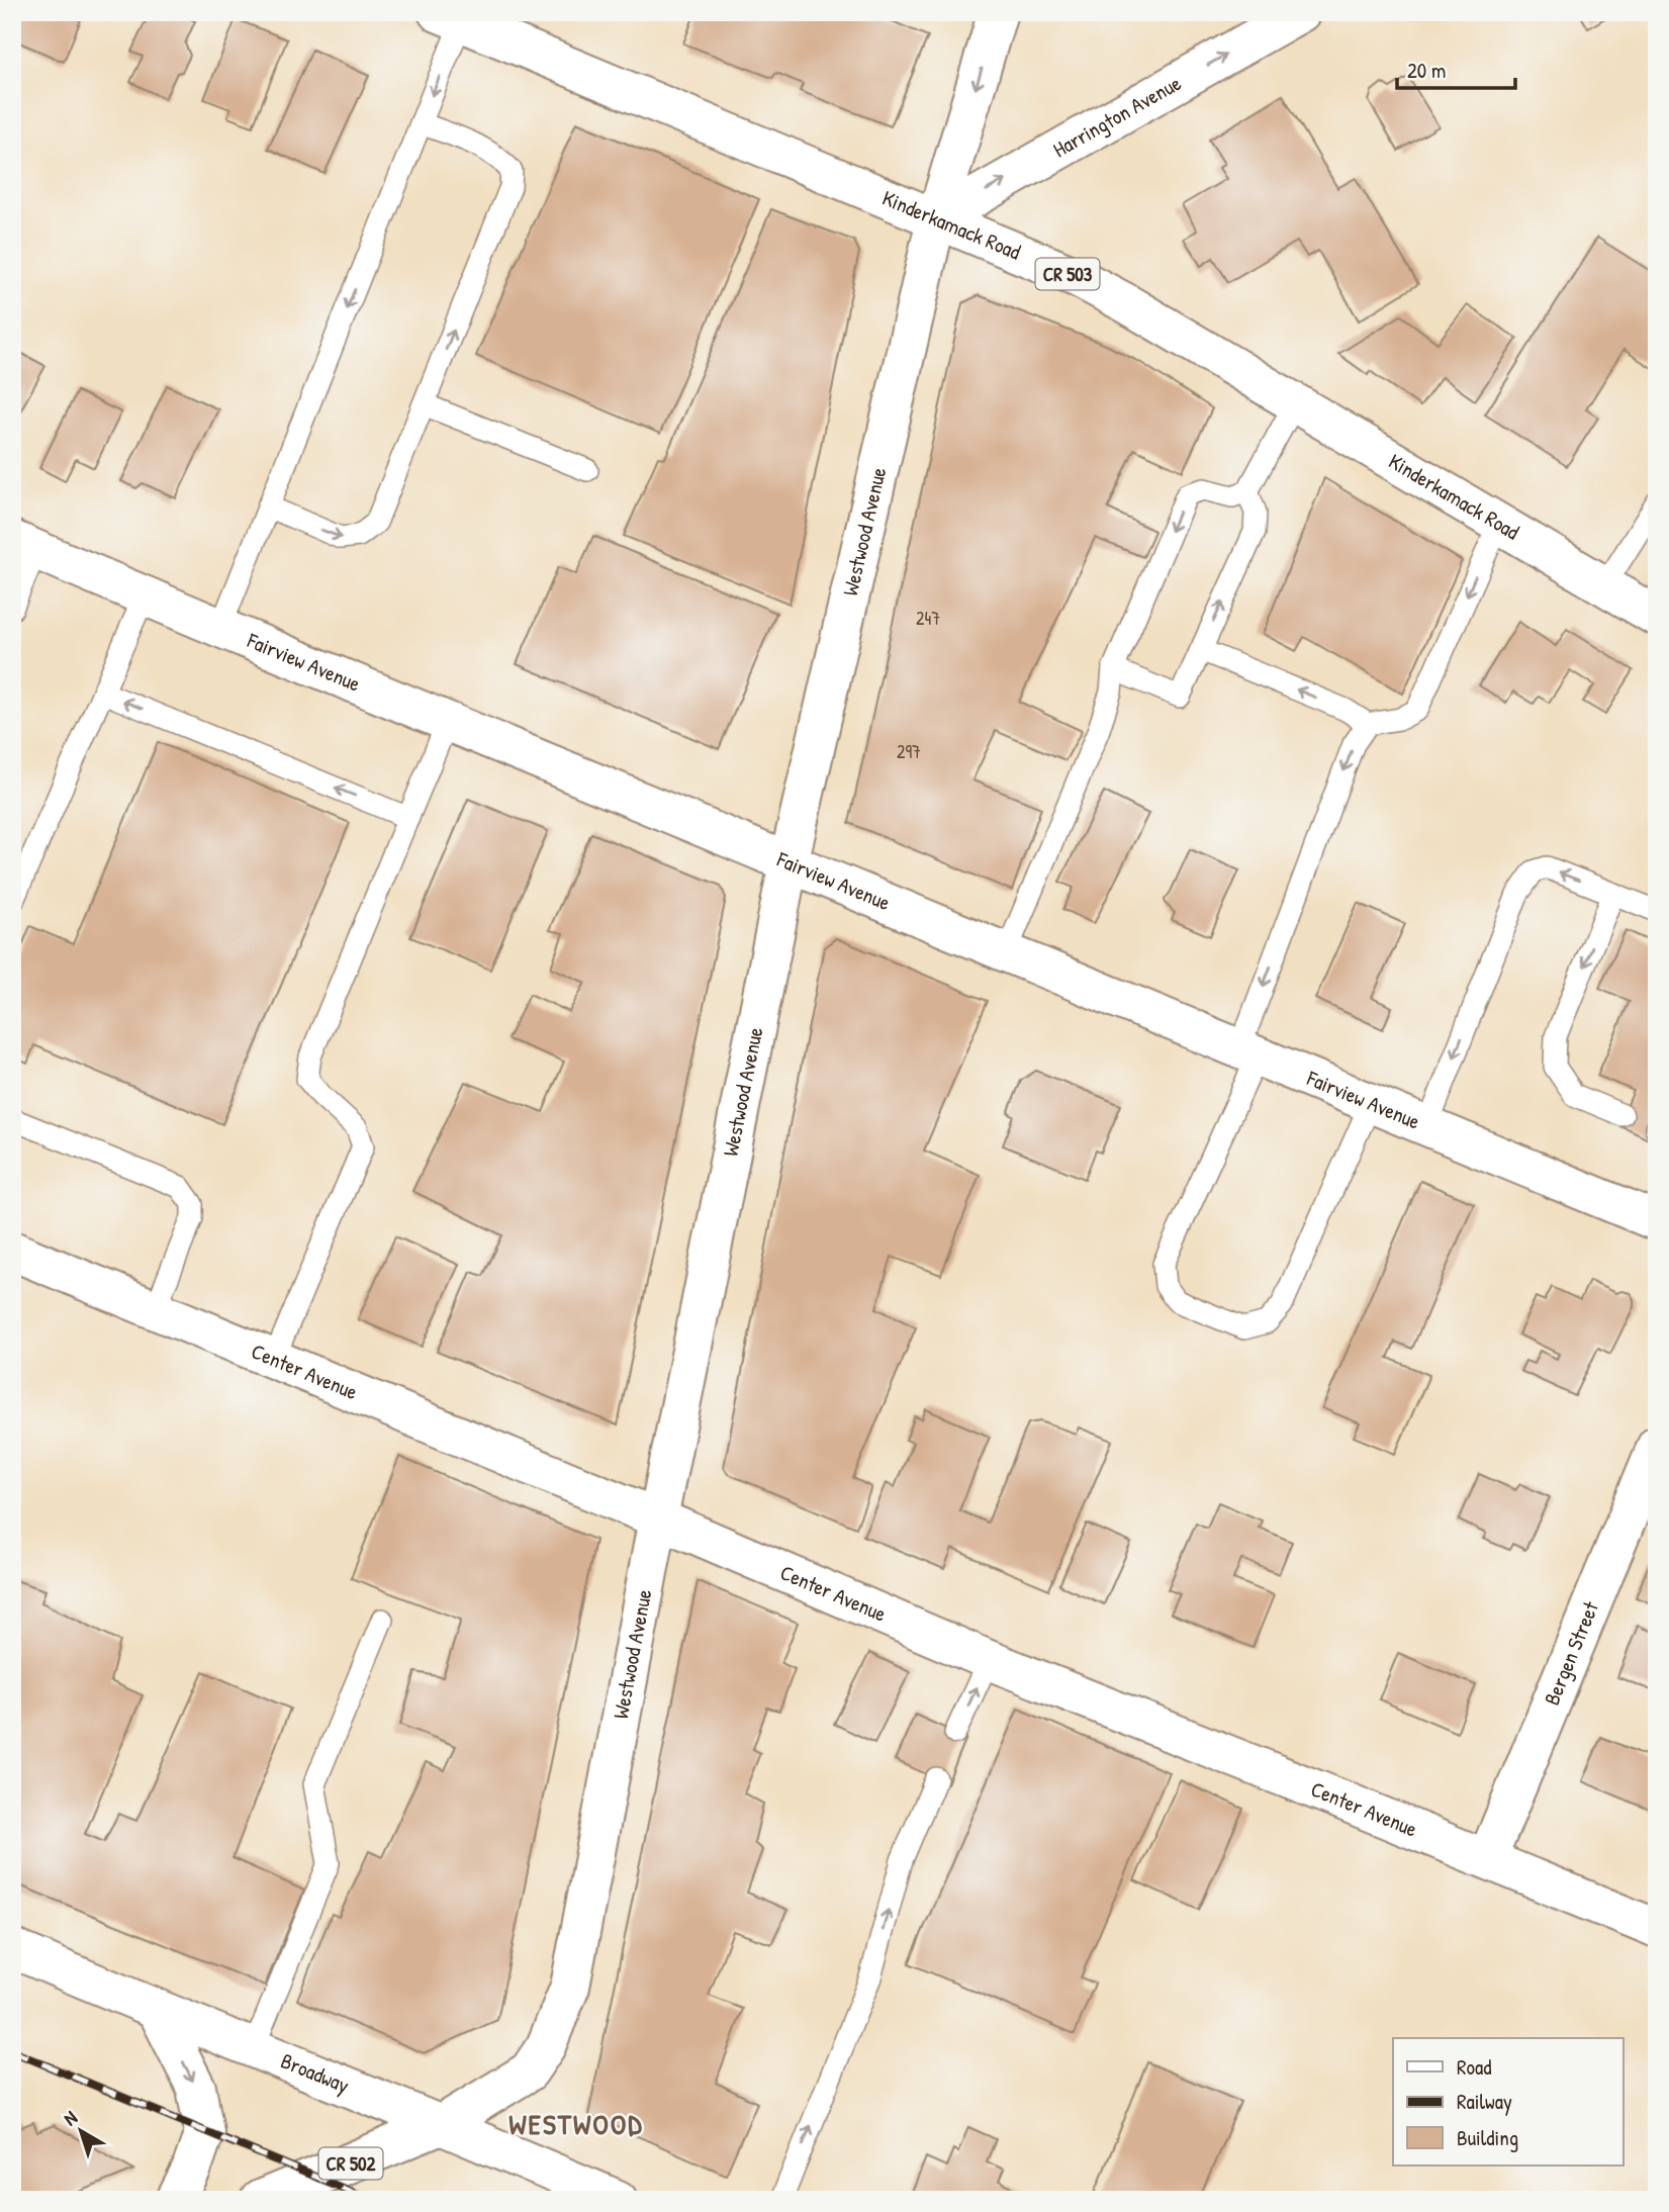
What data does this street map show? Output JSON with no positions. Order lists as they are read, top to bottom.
{
  "streets": {
    "street": [
      "Harrington Avenue",
      "Kinderkamack Road",
      "CR 503",
      "Westwood Avenue",
      "Fairview Avenue",
      "Center Avenue",
      "Bergen Street",
      "Broadway",
      "CR 502"
    ]
  },
  "crossings": [
    ["Harrington Avenue", "Kinderkamack Road"],
    ["Harrington Avenue", "Westwood Avenue"],
    ["Kinderkamack Road", "Westwood Avenue"],
    ["Westwood Avenue", "Fairview Avenue"],
    ["Westwood Avenue", "Center Avenue"],
    ["Westwood Avenue", "Broadway"],
    ["Westwood Avenue", "CR 502"],
    ["Center Avenue", "Bergen Street"],
    ["Broadway", "CR 502"]
  ],
  "one_way": ["Harrington Avenue"],
  "districts": ["WESTWOOD"],
  "house_numbers": ["247", "297"],
  "legend": ["Road", "Railway", "Building"],
  "scale_bar": "20 m",
  "north": "top left"
}
